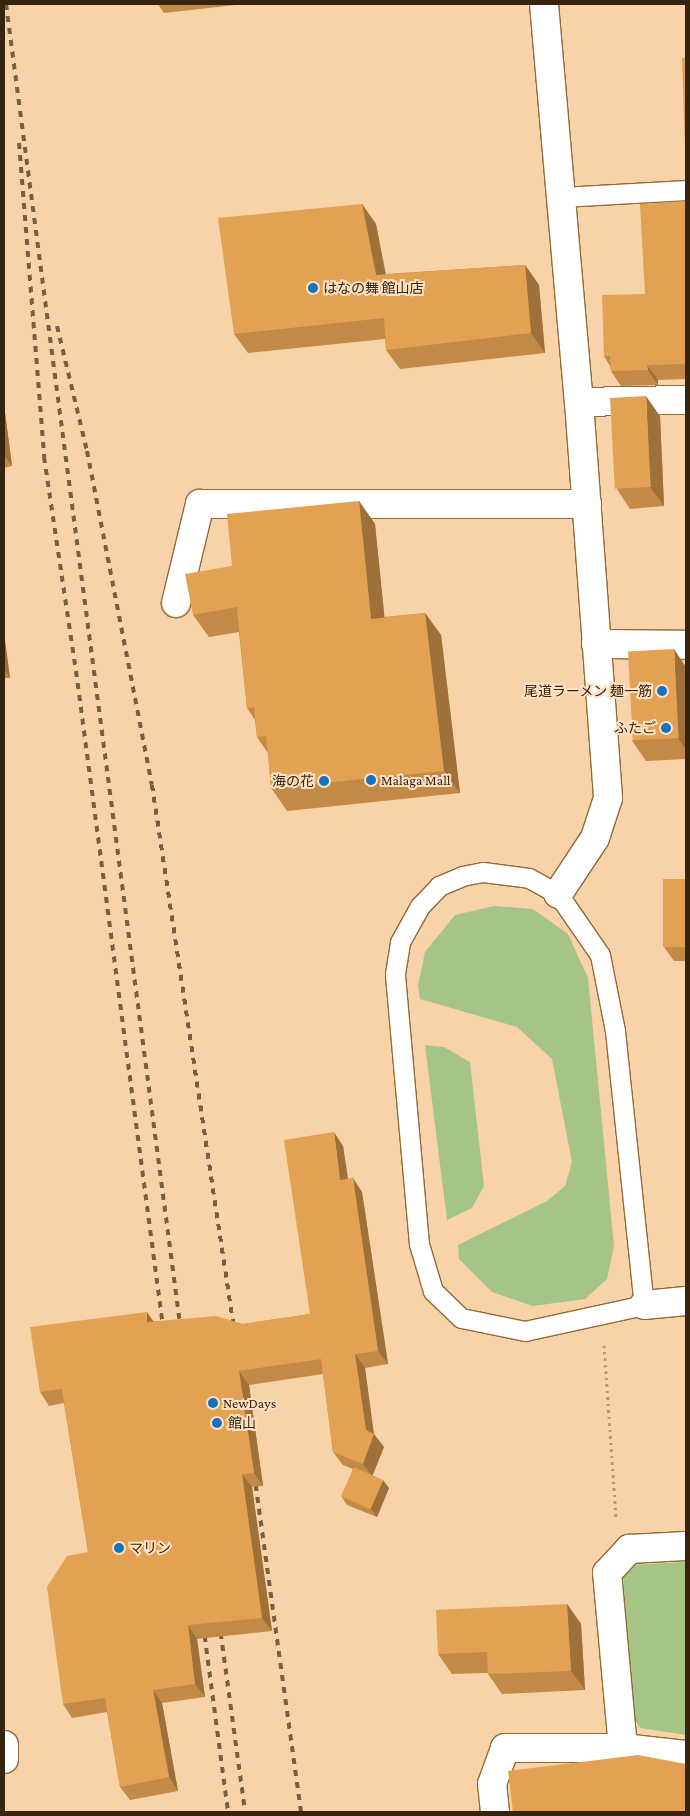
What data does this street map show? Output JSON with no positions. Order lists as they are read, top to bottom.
{
  "places": [
    "はなの舞 館山店",
    "尾道ラーメン 麺一筋",
    "ふたご",
    "Malaga Mall",
    "海の花",
    "NewDays",
    "館山",
    "マリン"
  ]
}
